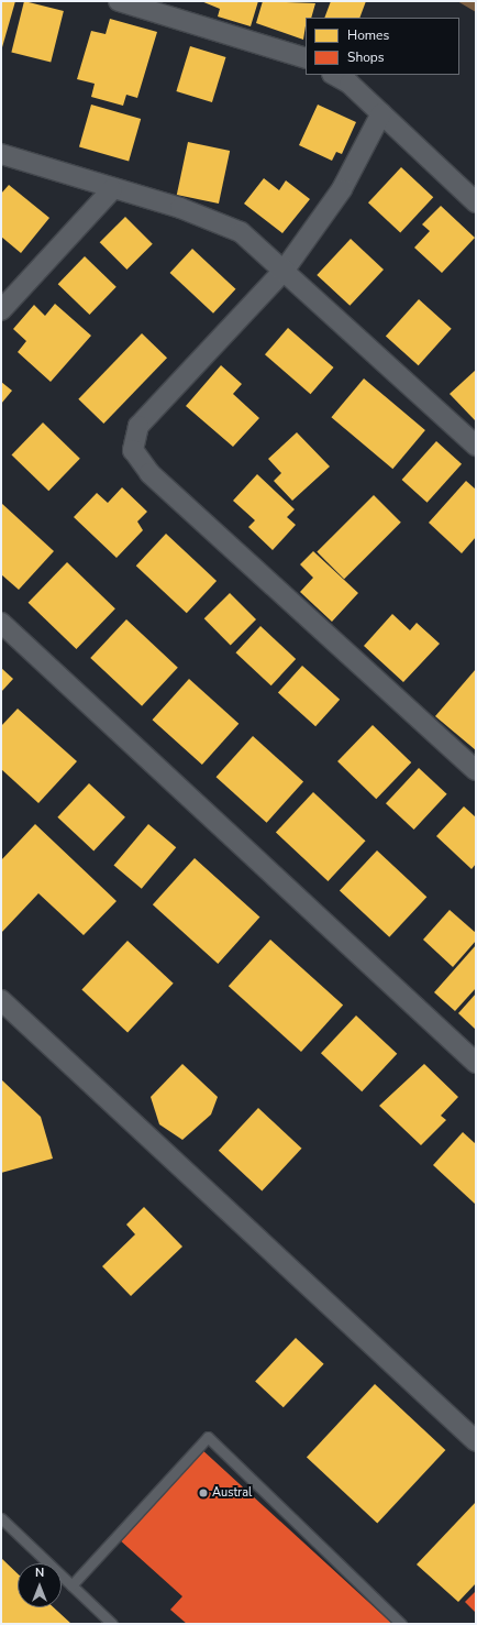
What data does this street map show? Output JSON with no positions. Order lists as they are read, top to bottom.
{
  "places": ["Austral"],
  "legend": ["Homes", "Shops"],
  "north": "top"
}
